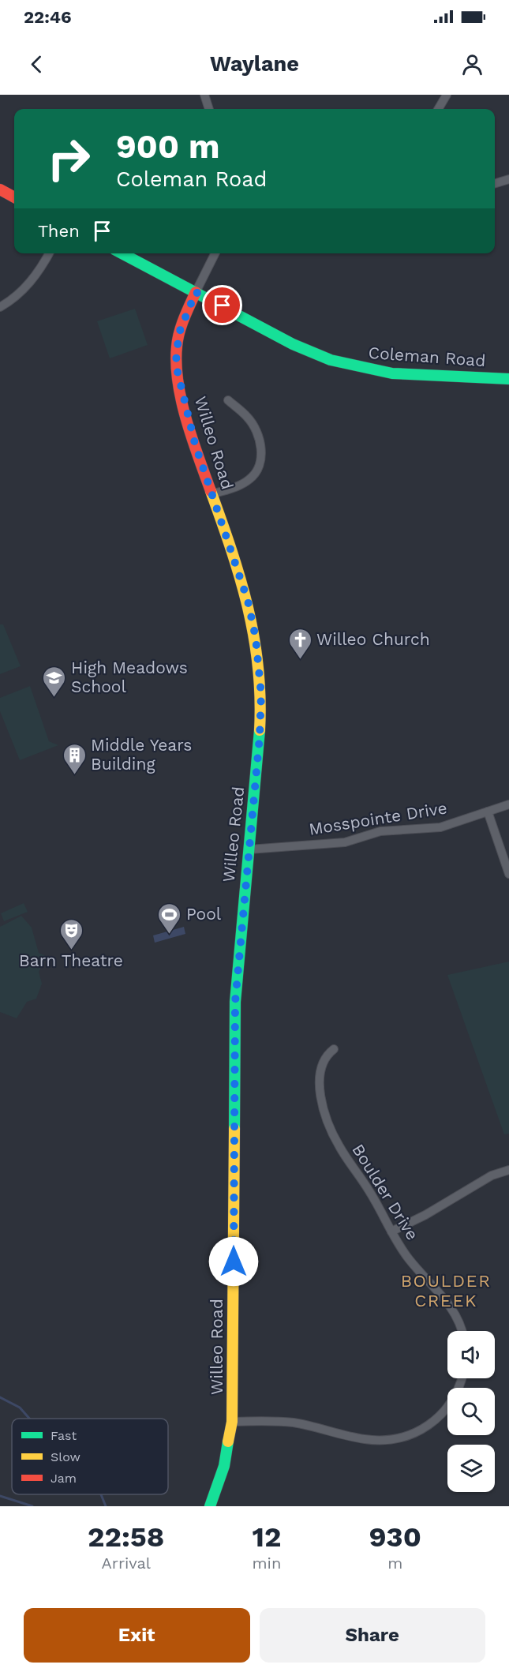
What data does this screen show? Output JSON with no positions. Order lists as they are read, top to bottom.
{
  "streets": {
    "street": [
      "Coleman Road",
      "Willeo Road",
      "Mosspointe Drive",
      "Boulder Drive"
    ]
  },
  "crossings": [
    ["Coleman Road", "Willeo Road"],
    ["Willeo Road", "Mosspointe Drive"]
  ],
  "districts": ["BOULDER CREEK"],
  "places": {
    "church": ["Willeo Church"],
    "school or university": ["High Meadows School"],
    "building": ["Middle Years Building"],
    "sports": ["Pool"],
    "theatre": ["Barn Theatre"]
  },
  "legend": ["Fast", "Slow", "Jam"],
  "page": {
    "status": "22:46",
    "header": "Waylane",
    "turn": ["900 m", "Coleman Road"],
    "then": "Then",
    "eta": [
      "22:58",
      "Arrival",
      "12",
      "min",
      "930",
      "m"
    ],
    "buttons": ["Exit", "Share"]
  }
}
